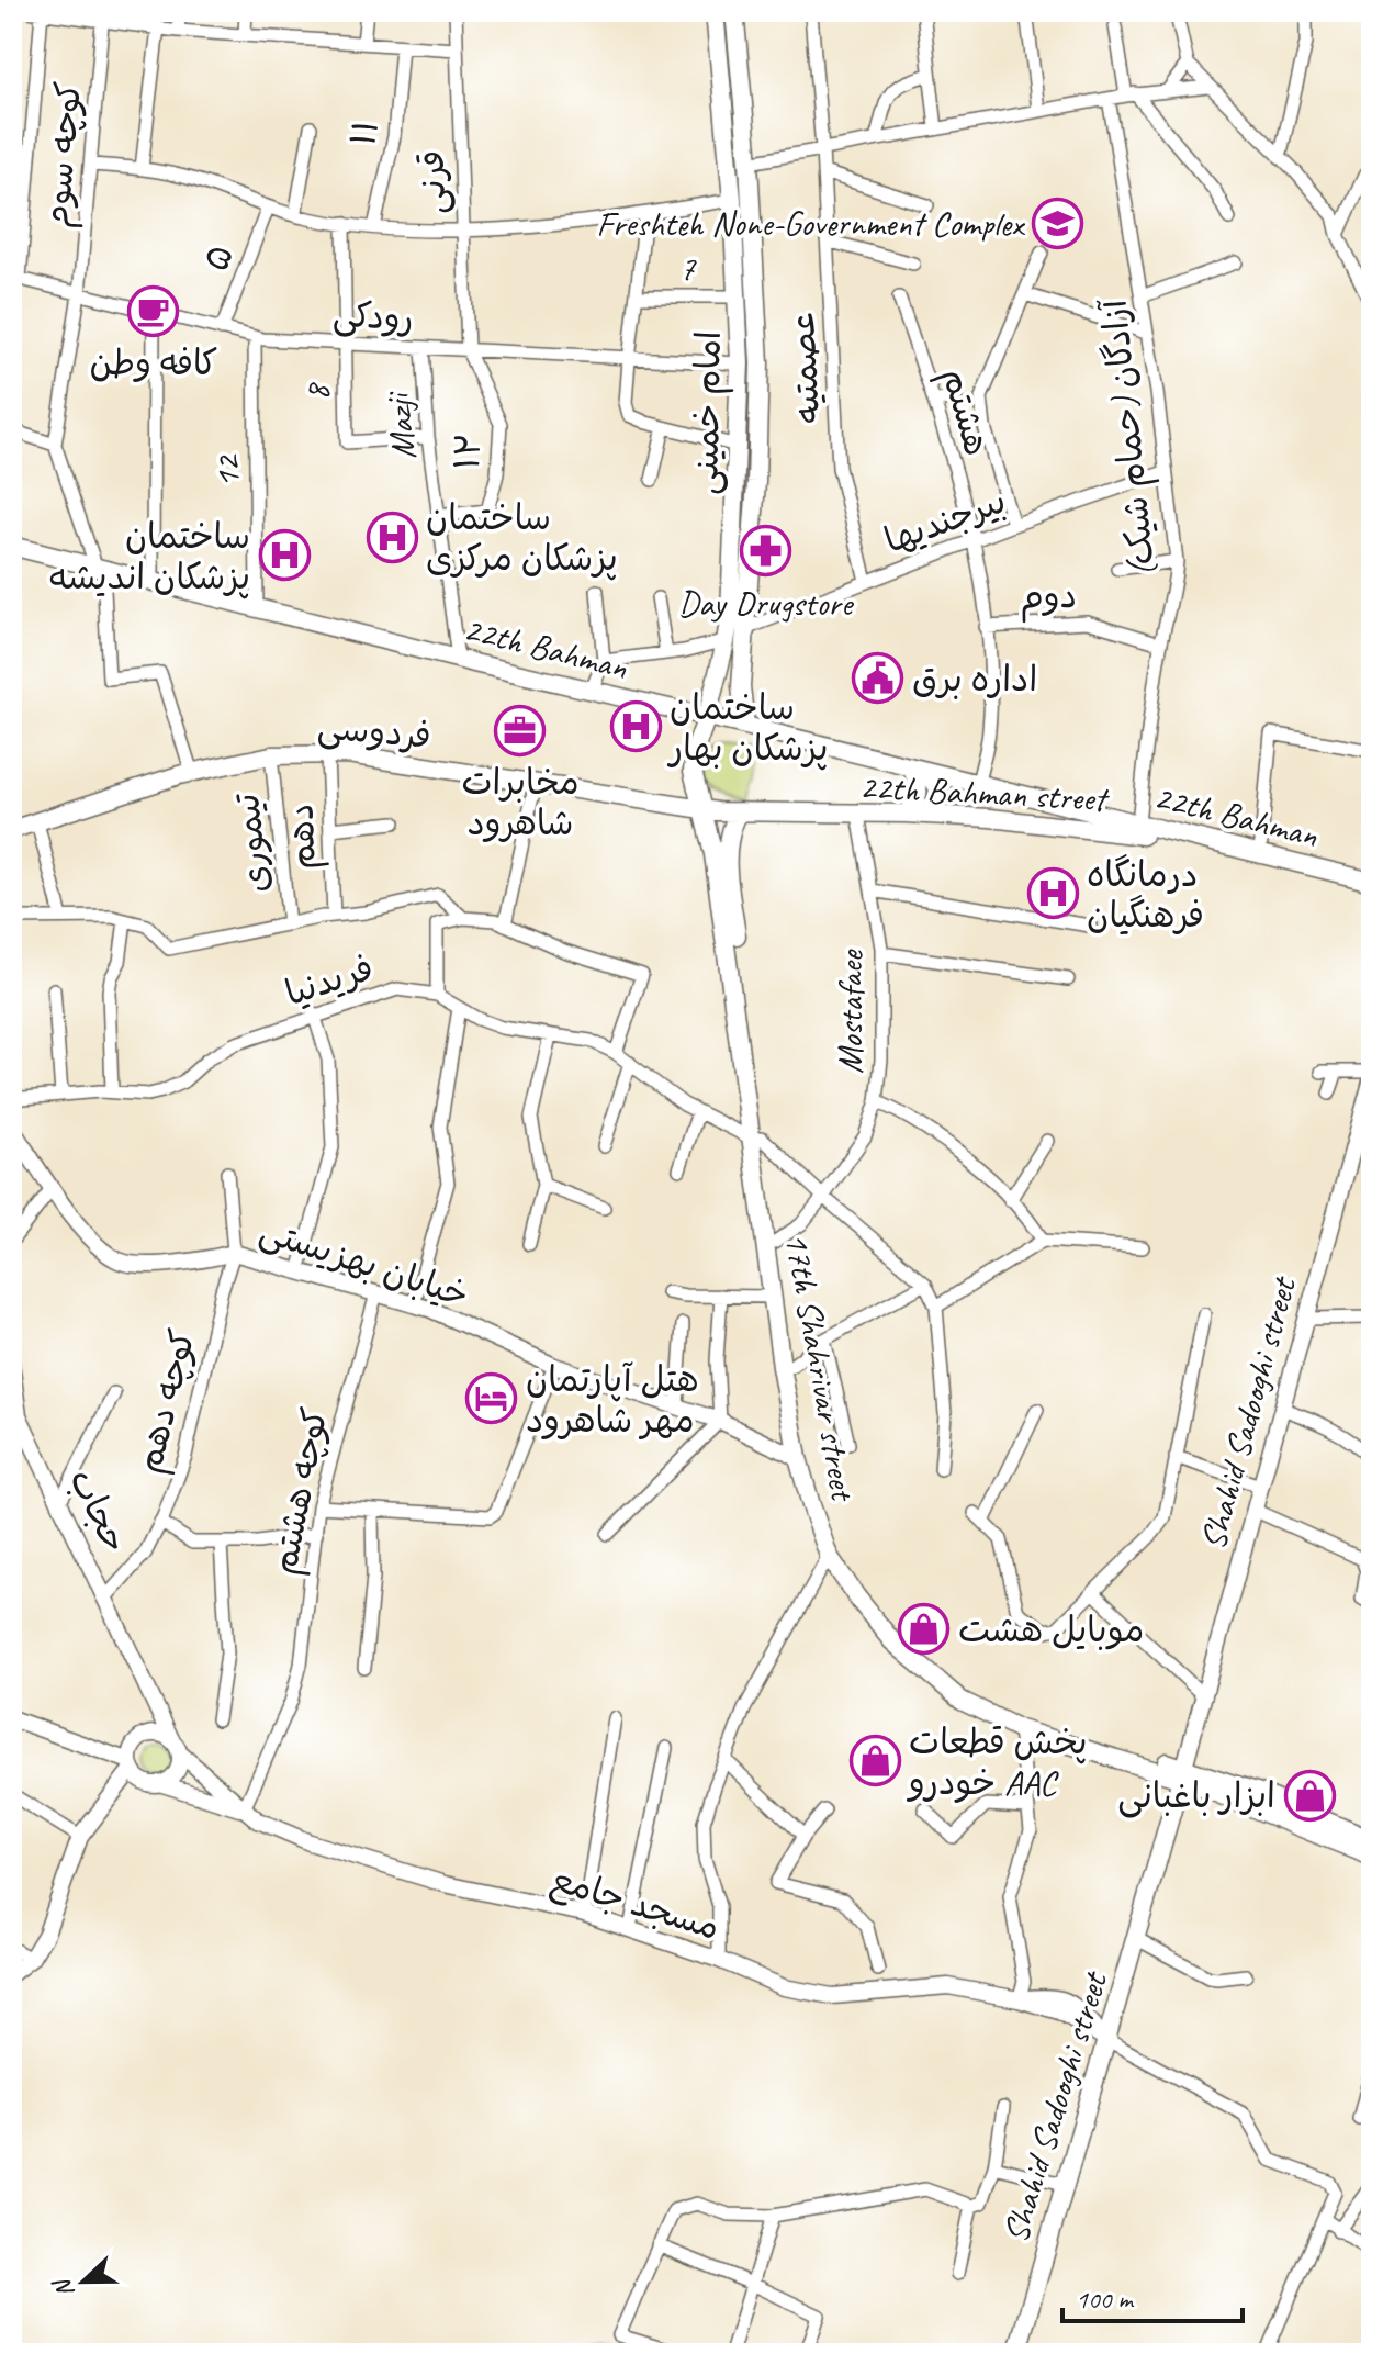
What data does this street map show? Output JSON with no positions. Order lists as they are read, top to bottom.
{
  "streets": {
    "main road": [
      "امام خمینی",
      "22th Bahman",
      "فردوسی",
      "22th Bahman street",
      "17th Shahrivar street",
      "Shahid Sadooghi street"
    ],
    "street": [
      "۱۱",
      "کوچه سوم",
      "قرنی",
      "۵",
      "7",
      "رودکی",
      "عصمتیه",
      "8",
      "هشتم",
      "Mazji",
      "آزادگان (حمام شیک)",
      "۱۲",
      "12",
      "بیرجندیها",
      "دوم",
      "دهم",
      "تیموری",
      "فریدنیا",
      "Mostafaee",
      "خیابان بهزیستی",
      "کوچه دهم",
      "کوچه هشتم",
      "حجاب",
      "مسجد جامع"
    ]
  },
  "crossings": [
    ["کوچه سوم", "رودکی"],
    ["قرنی", "رودکی"],
    ["قرنی", "۱۲"],
    ["۵", "رودکی"],
    ["7", "امام خمینی"],
    ["رودکی", "8"],
    ["رودکی", "امام خمینی"],
    ["رودکی", "Mazji"],
    ["رودکی", "۱۲"],
    ["رودکی", "12"],
    ["عصمتیه", "بیرجندیها"],
    ["8", "Mazji"],
    ["هشتم", "بیرجندیها"],
    ["هشتم", "دوم"],
    ["هشتم", "22th Bahman"],
    ["امام خمینی", "بیرجندیها"],
    ["امام خمینی", "22th Bahman"],
    ["امام خمینی", "فردوسی"],
    ["امام خمینی", "17th Shahrivar street"],
    ["Mazji", "۱۲"],
    ["Mazji", "22th Bahman"],
    ["آزادگان (حمام شیک)", "بیرجندیها"],
    ["آزادگان (حمام شیک)", "دوم"],
    ["آزادگان (حمام شیک)", "22th Bahman"],
    ["12", "22th Bahman"],
    ["فردوسی", "22th Bahman street"],
    ["فردوسی", "دهم"],
    ["فردوسی", "تیموری"],
    ["فردوسی", "17th Shahrivar street"],
    ["22th Bahman street", "Mostafaee"],
    ["22th Bahman street", "17th Shahrivar street"],
    ["فریدنیا", "Mostafaee"],
    ["فریدنیا", "17th Shahrivar street"],
    ["خیابان بهزیستی", "17th Shahrivar street"],
    ["خیابان بهزیستی", "کوچه دهم"],
    ["خیابان بهزیستی", "کوچه هشتم"],
    ["17th Shahrivar street", "Shahid Sadooghi street"],
    ["کوچه دهم", "حجاب"],
    ["Shahid Sadooghi street", "مسجد جامع"],
    ["کوچه هشتم", "مسجد جامع"]
  ],
  "places": {
    "school or university": ["Freshteh None-Government Complex"],
    "cafe": ["کافه وطن"],
    "hospital": [
      "ساختمان پزشکان مرکزی",
      "ساختمان پزشکان اندیشه",
      "ساختمان پزشکان بهار",
      "درمانگاه فرهنگیان"
    ],
    "pharmacy": ["Day Drugstore"],
    "public building": ["اداره برق"],
    "office": ["مخابرات شاهرود"],
    "hotel": ["هتل آپارتمان مهر شاهرود"],
    "shop": ["موبایل هشت", "پخش قطعات خودرو AAC", "ابزار باغبانی"]
  },
  "scale_bar": "100 m",
  "north": "left"
}
